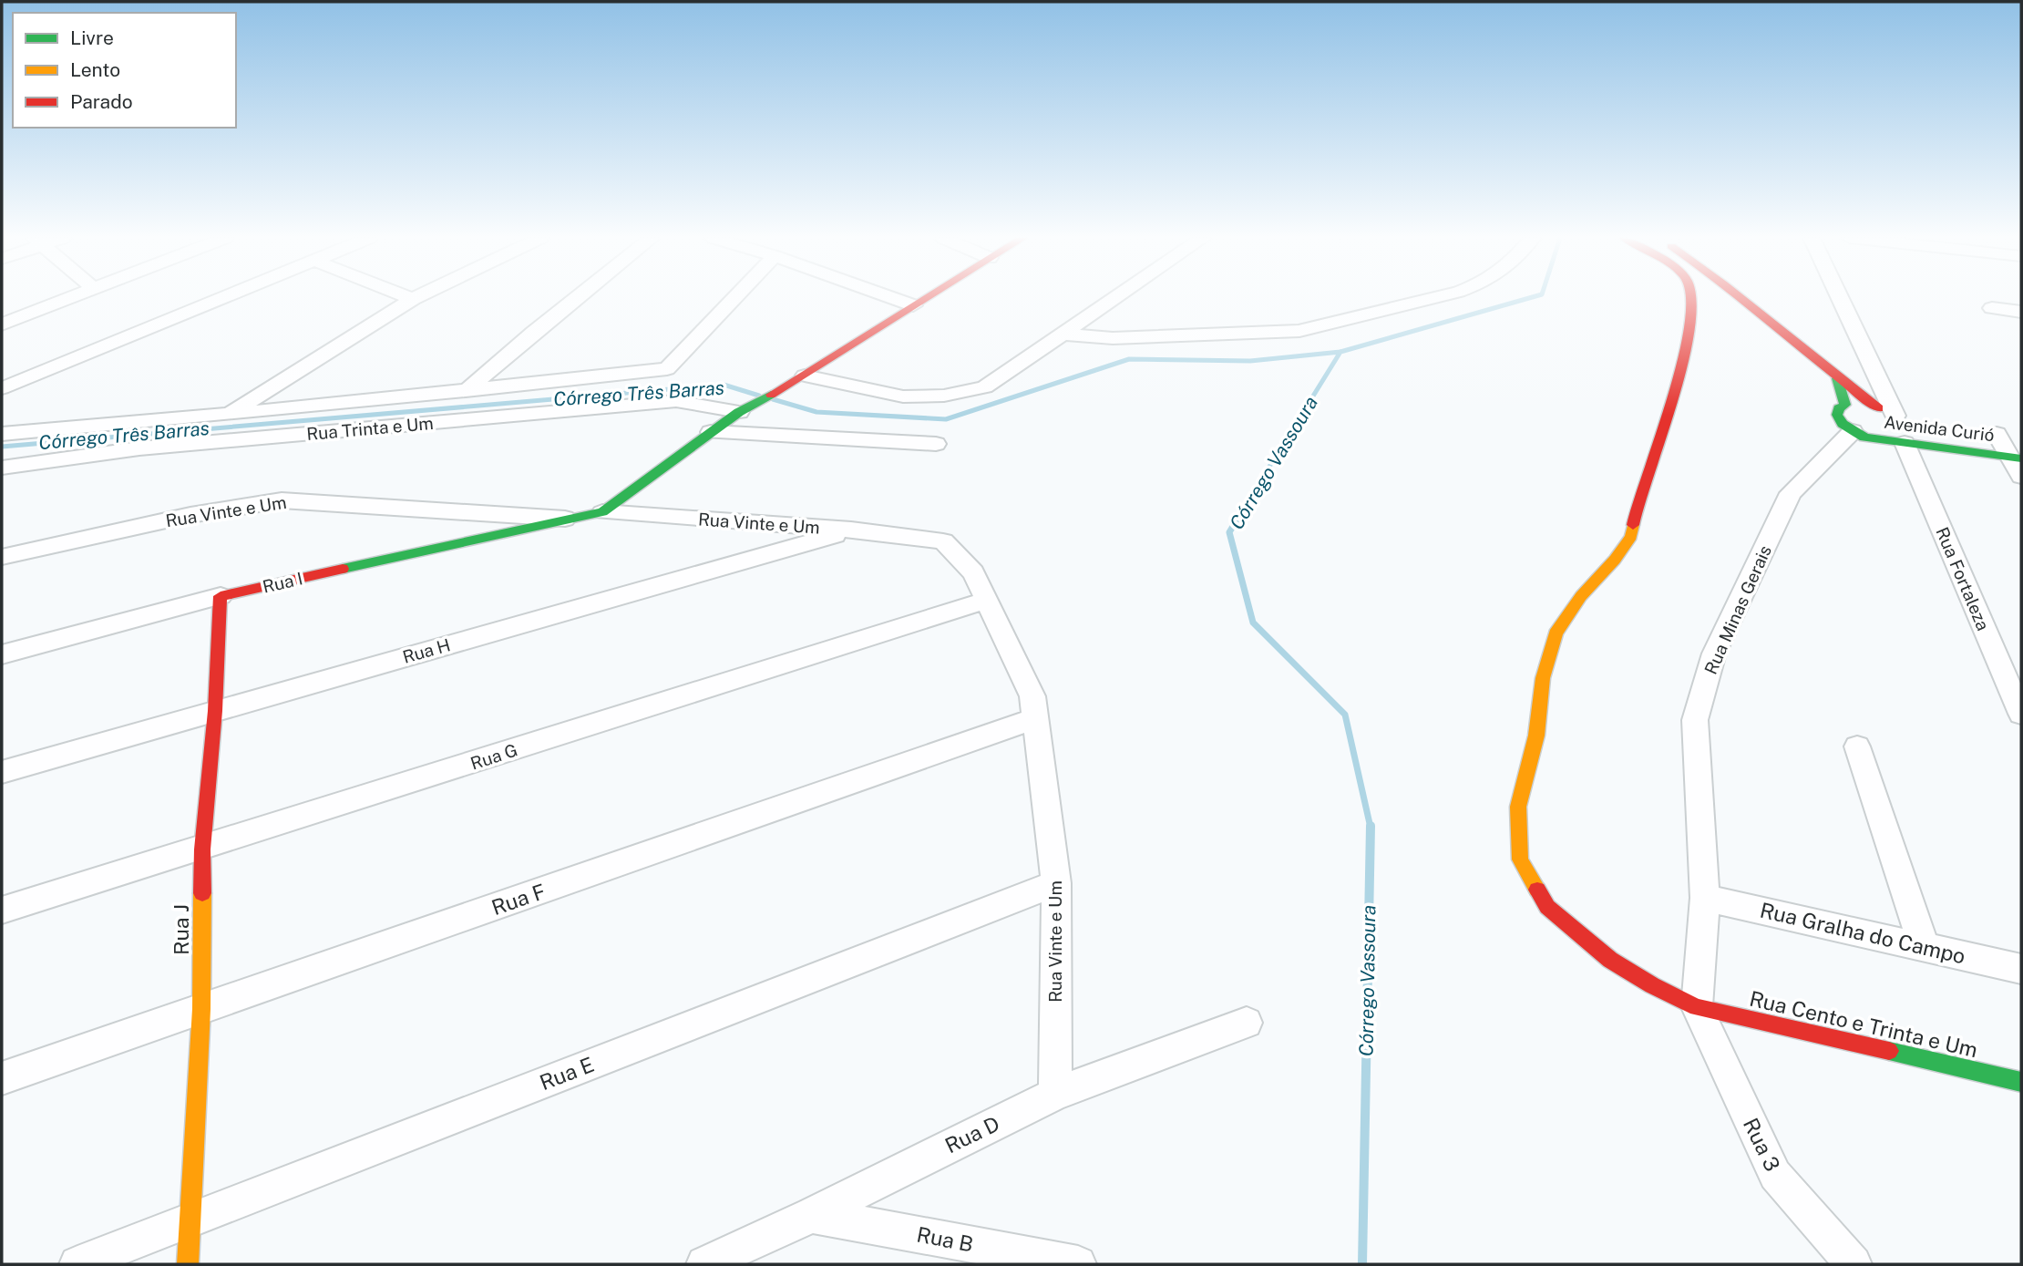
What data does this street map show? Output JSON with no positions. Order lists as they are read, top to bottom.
{
  "streets": {
    "street": [
      "Rua Trinta e Um",
      "Avenida Curió",
      "Rua Vinte e Um",
      "Rua Fortaleza",
      "Rua I",
      "Rua Minas Gerais",
      "Rua H",
      "Rua G",
      "Rua F",
      "Rua J",
      "Rua Gralha do Campo",
      "Rua Cento e Trinta e Um",
      "Rua E",
      "Rua D",
      "Rua 3",
      "Rua B"
    ]
  },
  "crossings": [
    ["Avenida Curió", "Rua Fortaleza"],
    ["Avenida Curió", "Rua Minas Gerais"],
    ["Rua Vinte e Um", "Rua I"],
    ["Rua Vinte e Um", "Rua H"],
    ["Rua Vinte e Um", "Rua G"],
    ["Rua Vinte e Um", "Rua F"],
    ["Rua Vinte e Um", "Rua E"],
    ["Rua Vinte e Um", "Rua D"],
    ["Rua I", "Rua J"],
    ["Rua Minas Gerais", "Rua Gralha do Campo"],
    ["Rua Minas Gerais", "Rua Cento e Trinta e Um"],
    ["Rua Minas Gerais", "Rua 3"],
    ["Rua H", "Rua J"],
    ["Rua G", "Rua J"],
    ["Rua F", "Rua J"],
    ["Rua J", "Rua E"],
    ["Rua Cento e Trinta e Um", "Rua 3"],
    ["Rua D", "Rua B"]
  ],
  "water": ["Córrego Três Barras", "Córrego Vassoura"],
  "legend": ["Livre", "Lento", "Parado"]
}
